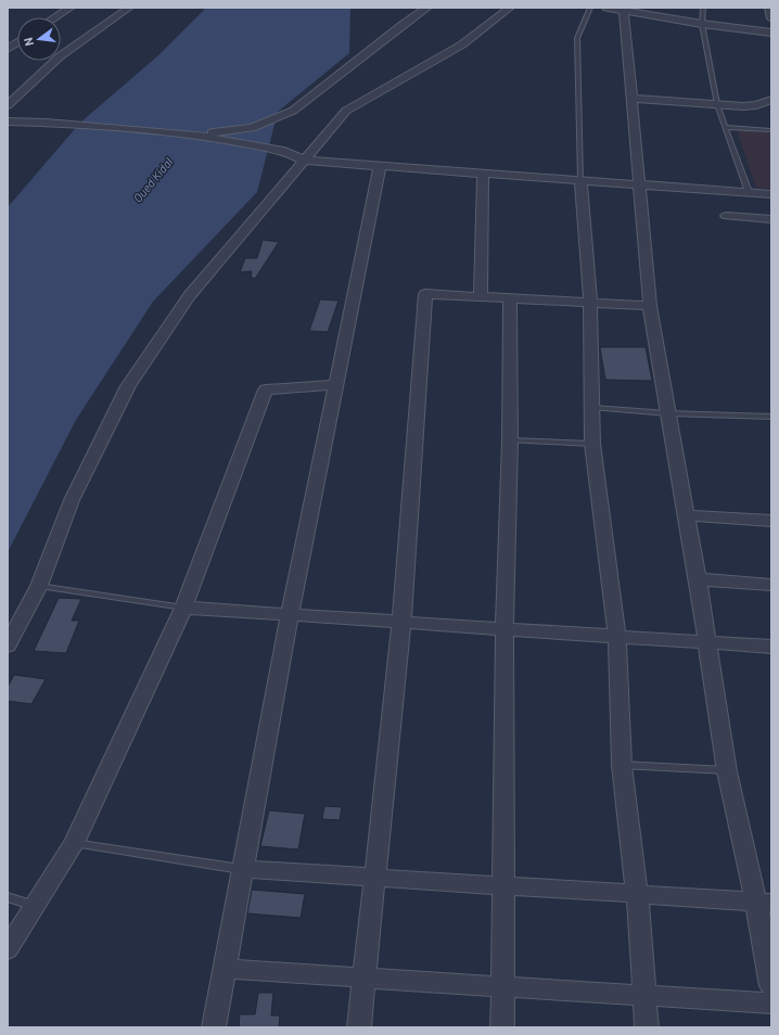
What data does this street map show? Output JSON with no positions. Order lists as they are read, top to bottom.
{
  "water": ["Oued Kidal"],
  "north": "left"
}
